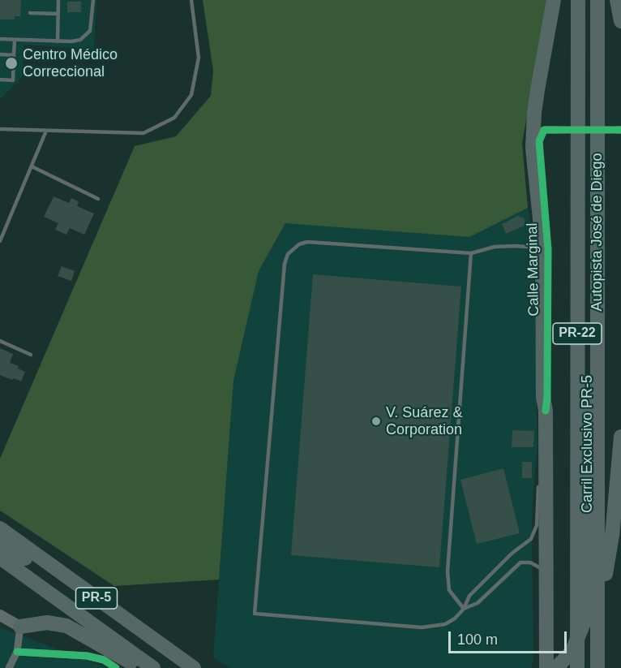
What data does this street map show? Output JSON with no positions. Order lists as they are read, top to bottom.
{
  "streets": {
    "highway": [
      "Autopista José de Diego",
      "Calle Marginal",
      "PR-22",
      "Carril Exclusivo PR-5",
      "PR-5"
    ]
  },
  "places": ["Centro Médico Correccional", "V. Suárez & Corporation"],
  "scale_bar": "100 m"
}
